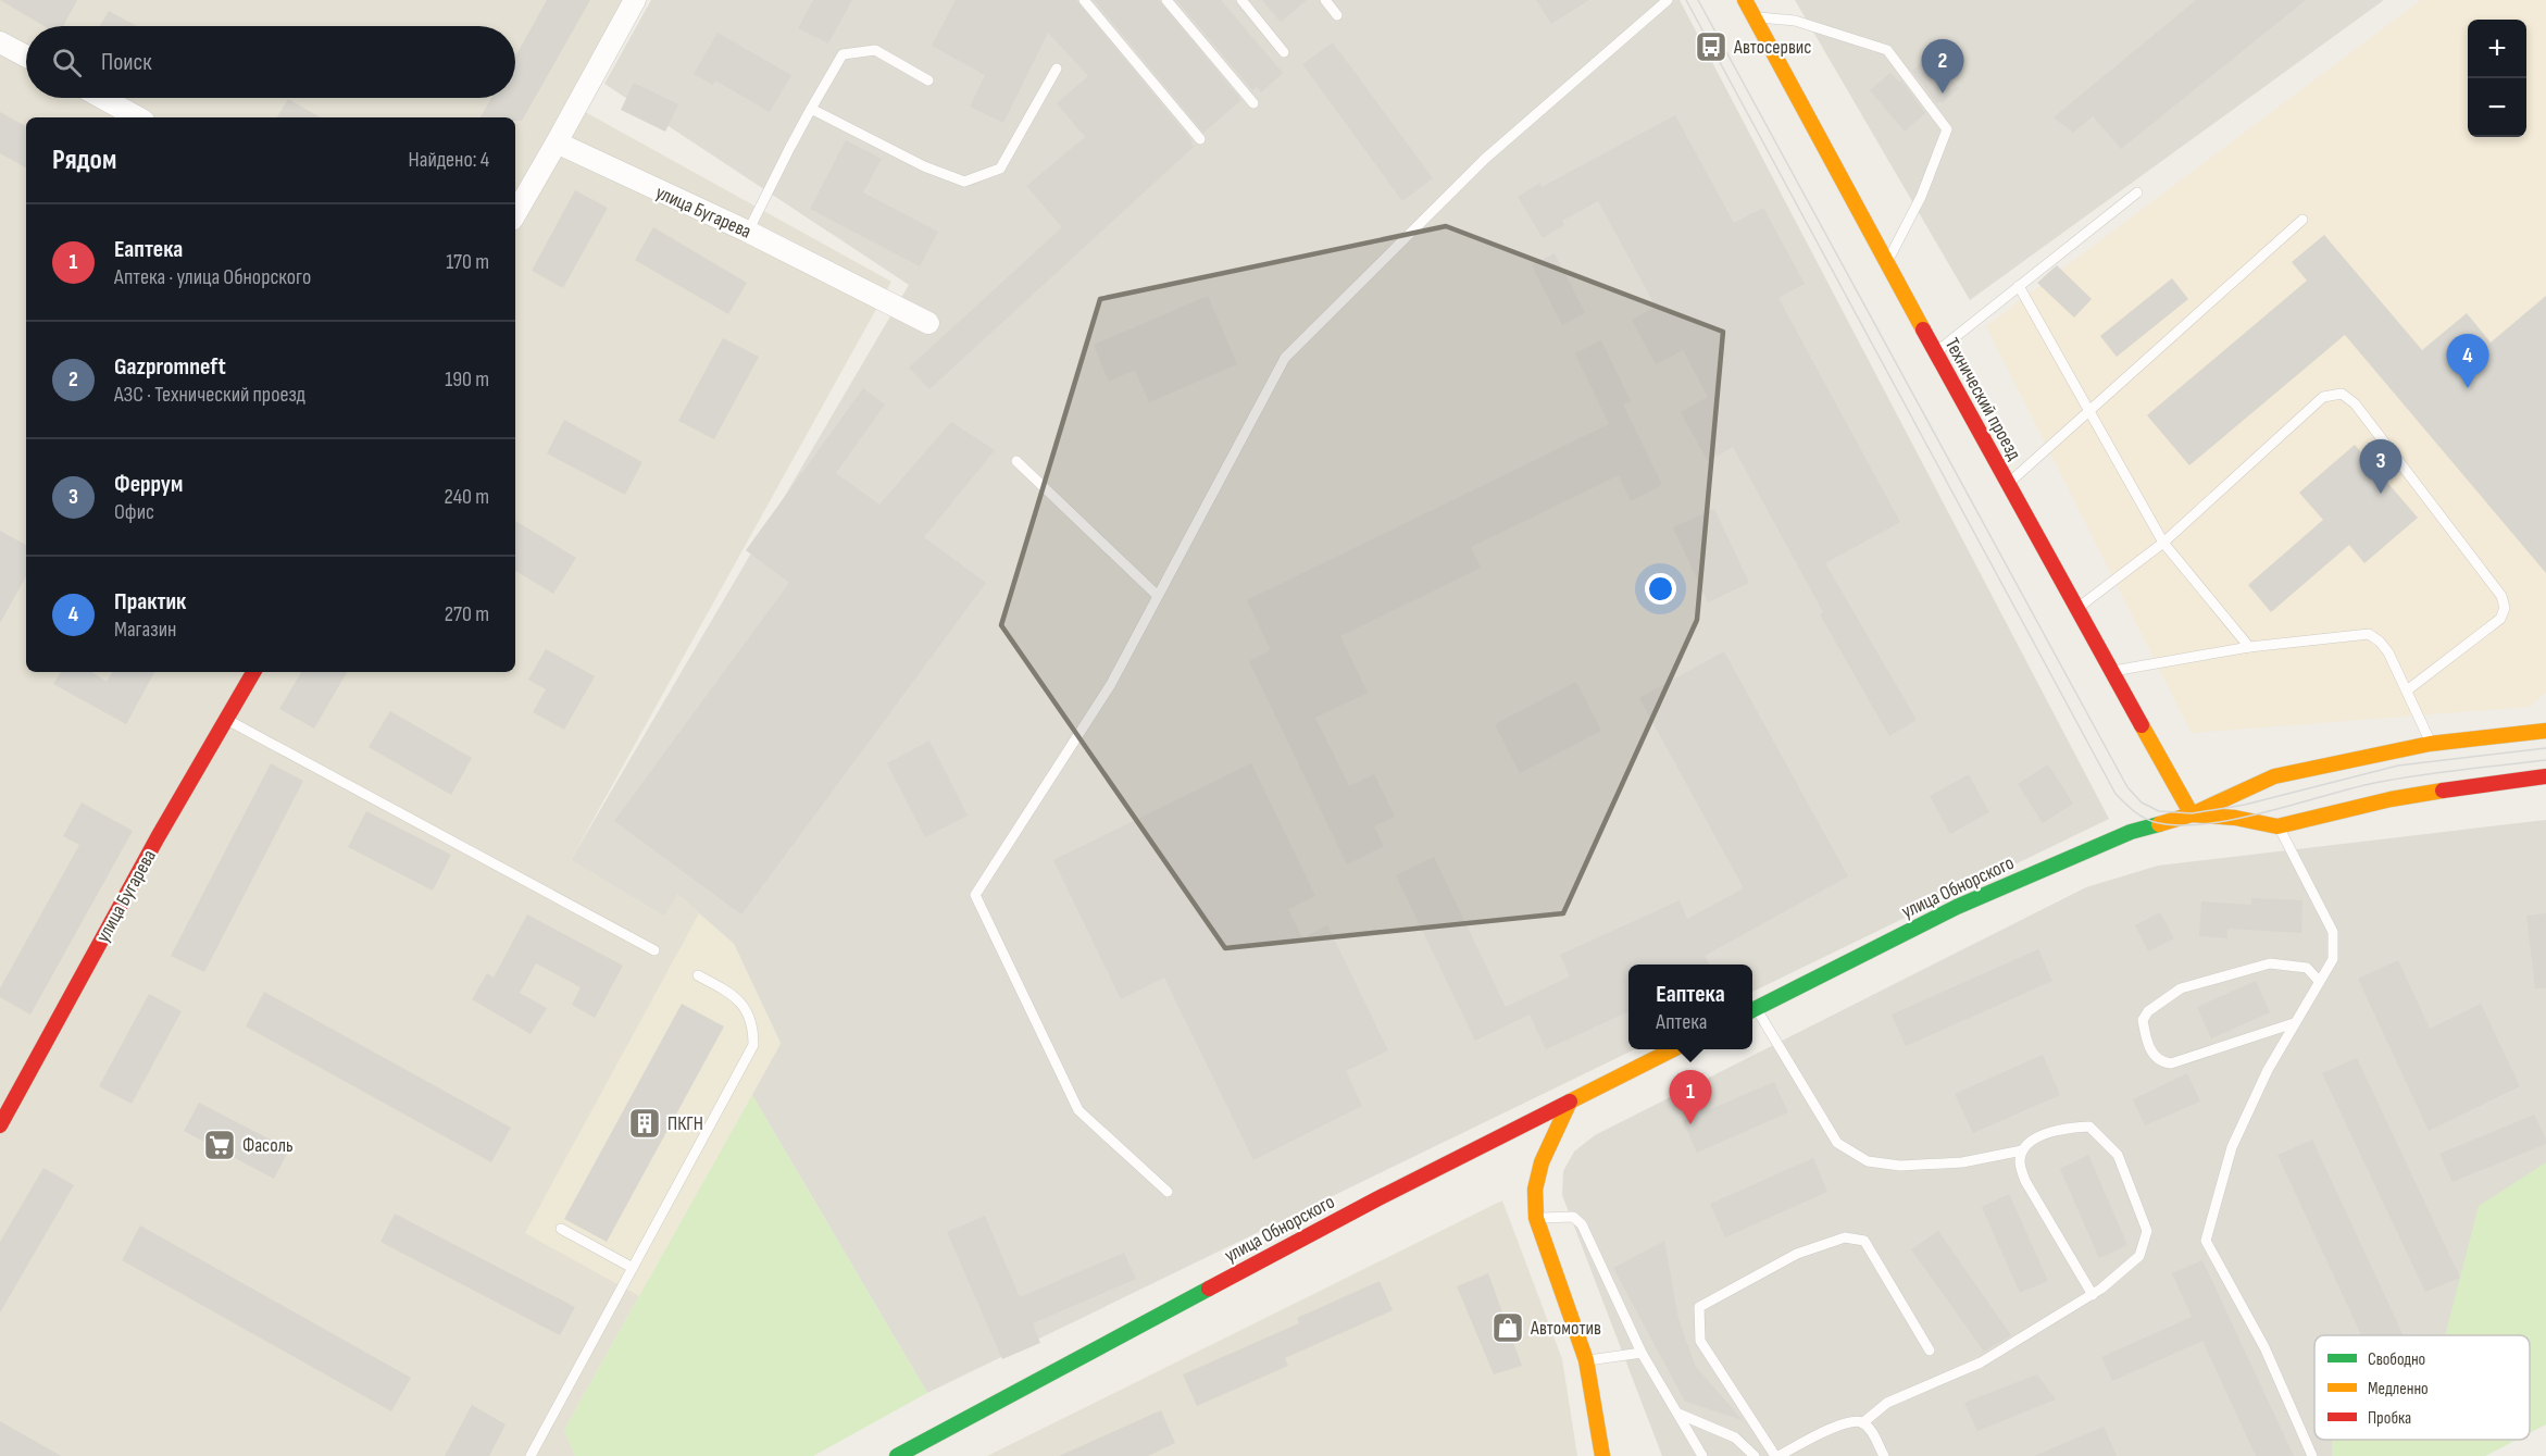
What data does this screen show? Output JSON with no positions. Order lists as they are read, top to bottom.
{
  "streets": {
    "main road": ["улица Бугарева", "Технический проезд", "улица Обнорского"]
  },
  "crossings": [
    ["Технический проезд", "улица Обнорского"]
  ],
  "places": {
    "bus stop": ["Автосервис"],
    "building": ["ПКГН"],
    "supermarket": ["Фасоль"],
    "shop": ["Автомотив"]
  },
  "legend": ["Свободно", "Медленно", "Пробка"],
  "page": {
    "map_buttons": ["+", "−"],
    "search": "Поиск",
    "pins": [
      "2",
      "4",
      "3",
      "1"
    ],
    "heading": ["Рядом", "Найдено: 4"],
    "list": [
      {
        "mark": "1",
        "name": "Еаптека",
        "note": "Аптека · улица Обнорского",
        "value": "170 m"
      },
      {
        "mark": "2",
        "name": "Gazpromneft",
        "note": "АЗС · Технический проезд",
        "value": "190 m"
      },
      {
        "mark": "3",
        "name": "Феррум",
        "note": "Офис",
        "value": "240 m"
      },
      {
        "mark": "4",
        "name": "Практик",
        "note": "Магазин",
        "value": "270 m"
      }
    ],
    "popup": ["Еаптека", "Аптека"]
  }
}
